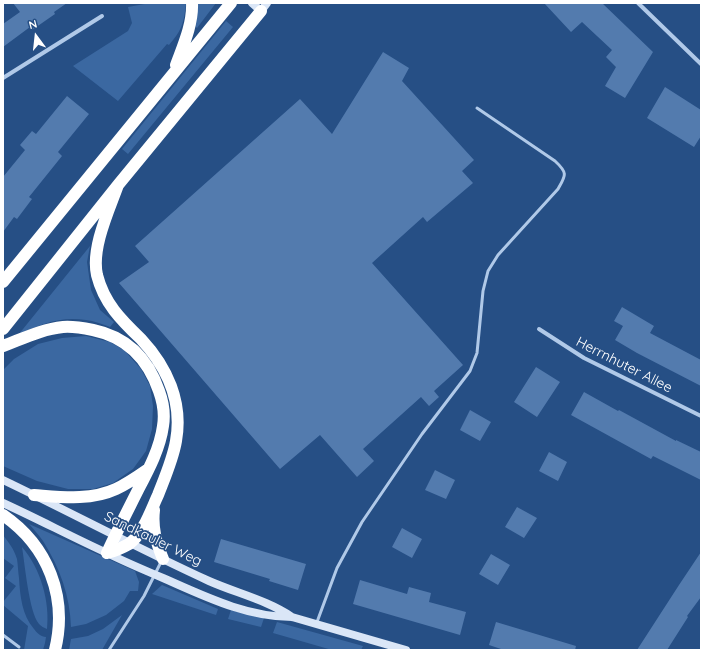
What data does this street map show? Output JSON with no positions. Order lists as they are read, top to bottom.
{
  "streets": {
    "street": ["Herrnhuter Allee", "Sandkauler Weg"]
  },
  "north": "top"
}
